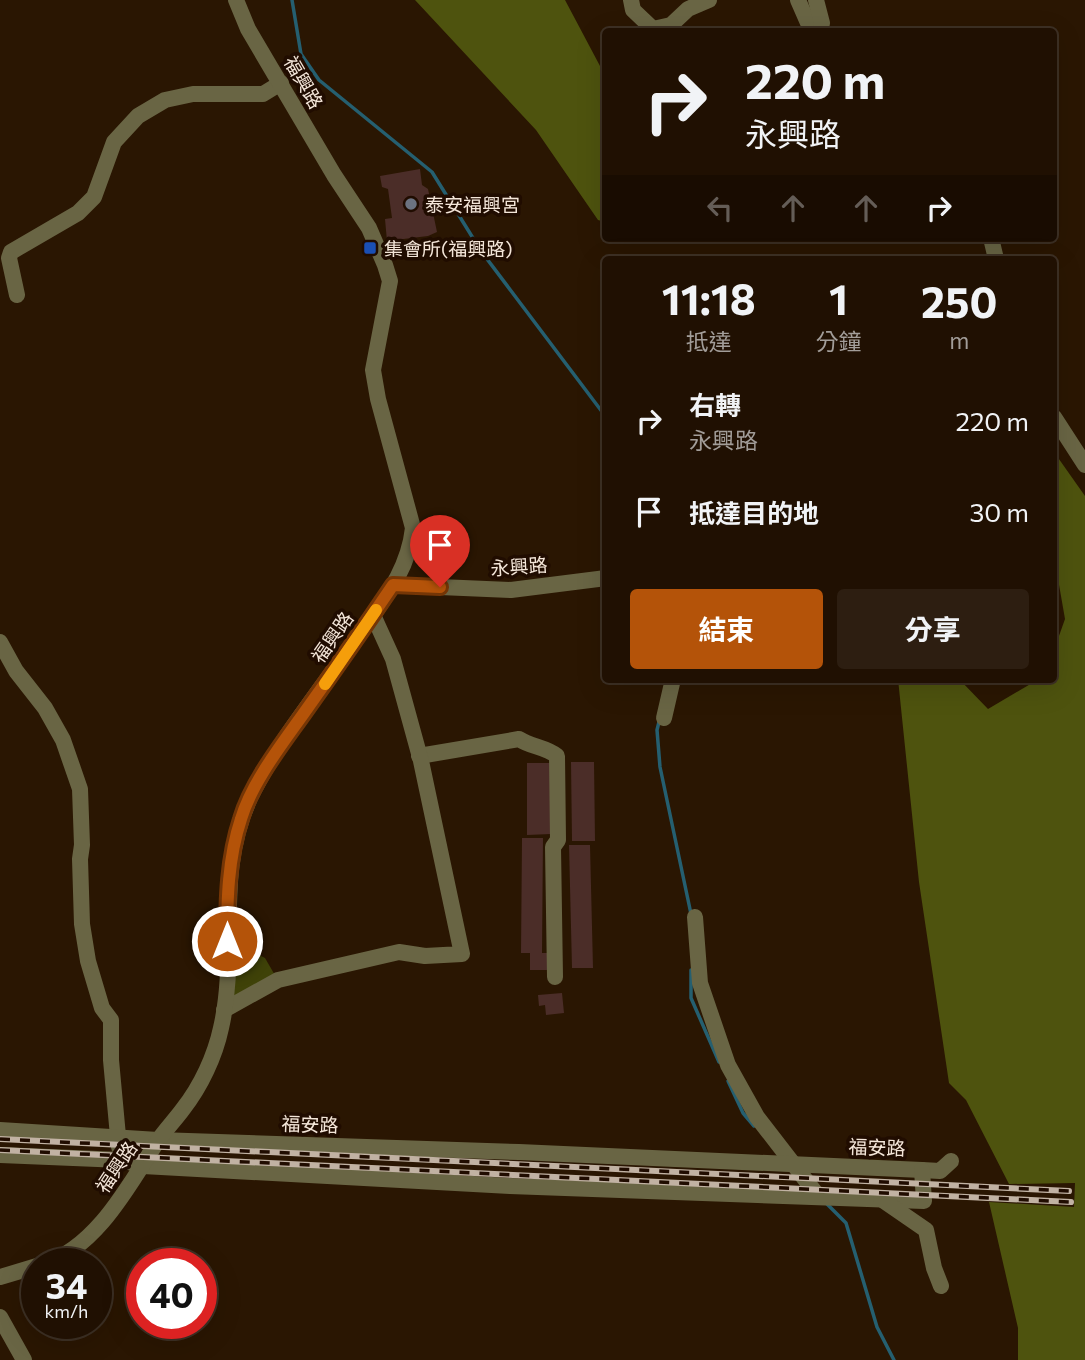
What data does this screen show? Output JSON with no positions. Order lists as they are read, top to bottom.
{
  "streets": {
    "street": ["福興路", "永興路", "福安路"]
  },
  "crossings": [
    ["福興路", "永興路"],
    ["福興路", "福安路"]
  ],
  "places": {
    "other": ["泰安福興宮"],
    "transit": ["集會所(福興路)"]
  },
  "page": {
    "turn": ["220 m", "永興路"],
    "eta": [
      "11:18",
      "抵達",
      "1",
      "分鐘",
      "250",
      "m"
    ],
    "list": [
      {
        "name": "右轉",
        "note": "永興路",
        "value": "220 m"
      },
      {
        "name": "抵達目的地",
        "value": "30 m"
      }
    ],
    "buttons": ["結束", "分享"],
    "speed": "34 km/h",
    "limit": "40"
  }
}
